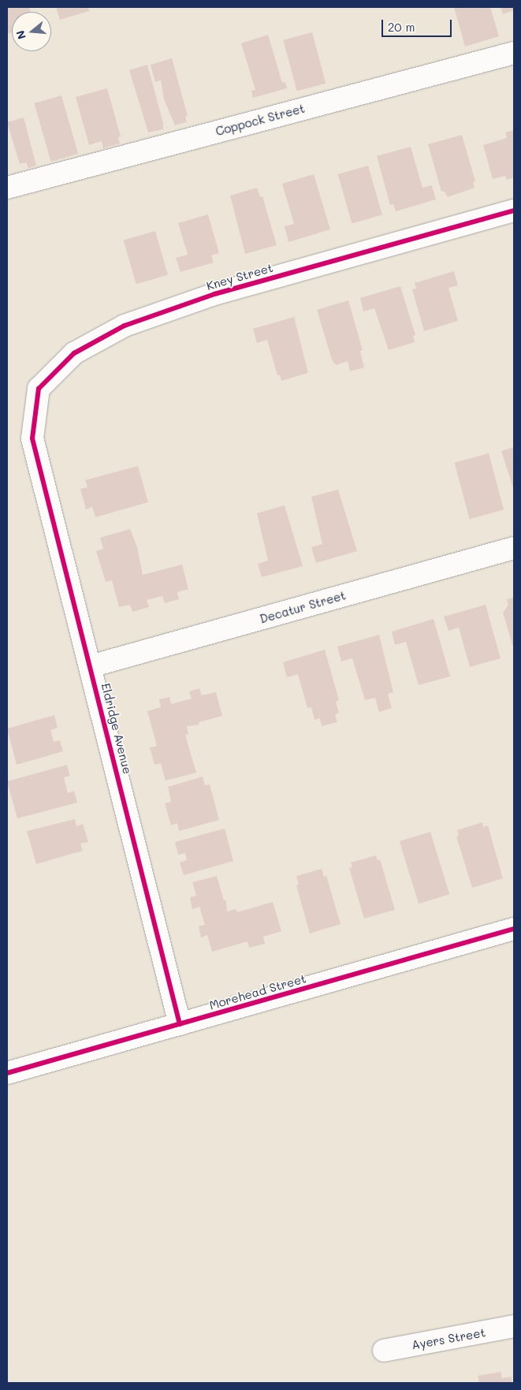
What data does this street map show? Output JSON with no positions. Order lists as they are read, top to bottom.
{
  "streets": {
    "street": [
      "Coppock Street",
      "Kney Street",
      "Decatur Street",
      "Eldridge Avenue",
      "Morehead Street",
      "Ayers Street"
    ]
  },
  "crossings": [
    ["Kney Street", "Eldridge Avenue"],
    ["Decatur Street", "Eldridge Avenue"],
    ["Eldridge Avenue", "Morehead Street"]
  ],
  "scale_bar": "20 m",
  "north": "left"
}
